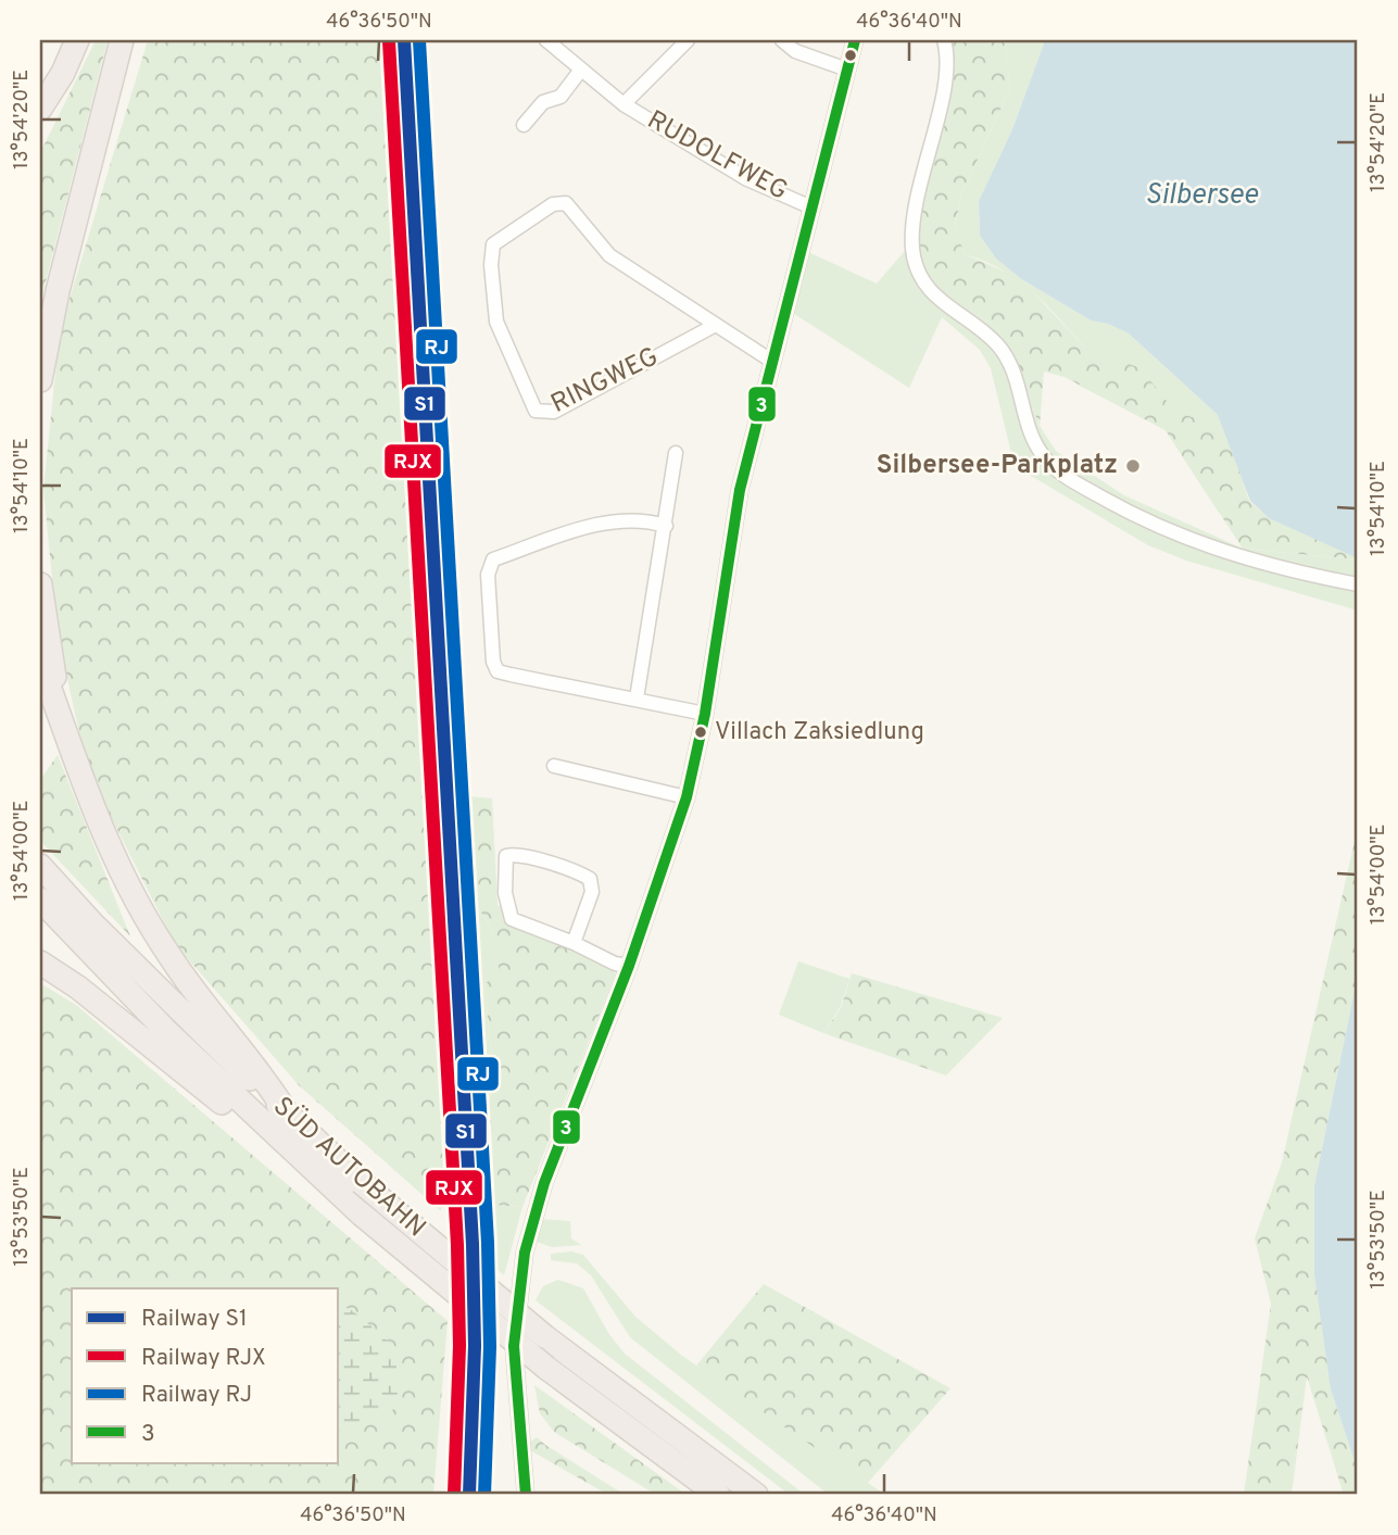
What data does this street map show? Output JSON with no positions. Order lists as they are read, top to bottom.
{
  "streets": {
    "highway": ["SÜD AUTOBAHN"],
    "street": ["RUDOLFWEG", "RINGWEG"]
  },
  "water": ["Silbersee"],
  "places": ["Silbersee-Parkplatz", "Villach Zaksiedlung"],
  "lines": [
    "rail line S1",
    "rail line RJ",
    "transit line 3",
    "rail line RJX"
  ],
  "legend": [
    "Railway S1",
    "Railway RJX",
    "Railway RJ",
    "3"
  ],
  "coordinates": [
    "46°36'50\"N",
    "46°36'40\"N",
    "13°54'20\"E",
    "13°54'10\"E",
    "13°54'00\"E",
    "13°53'50\"E"
  ]
}
